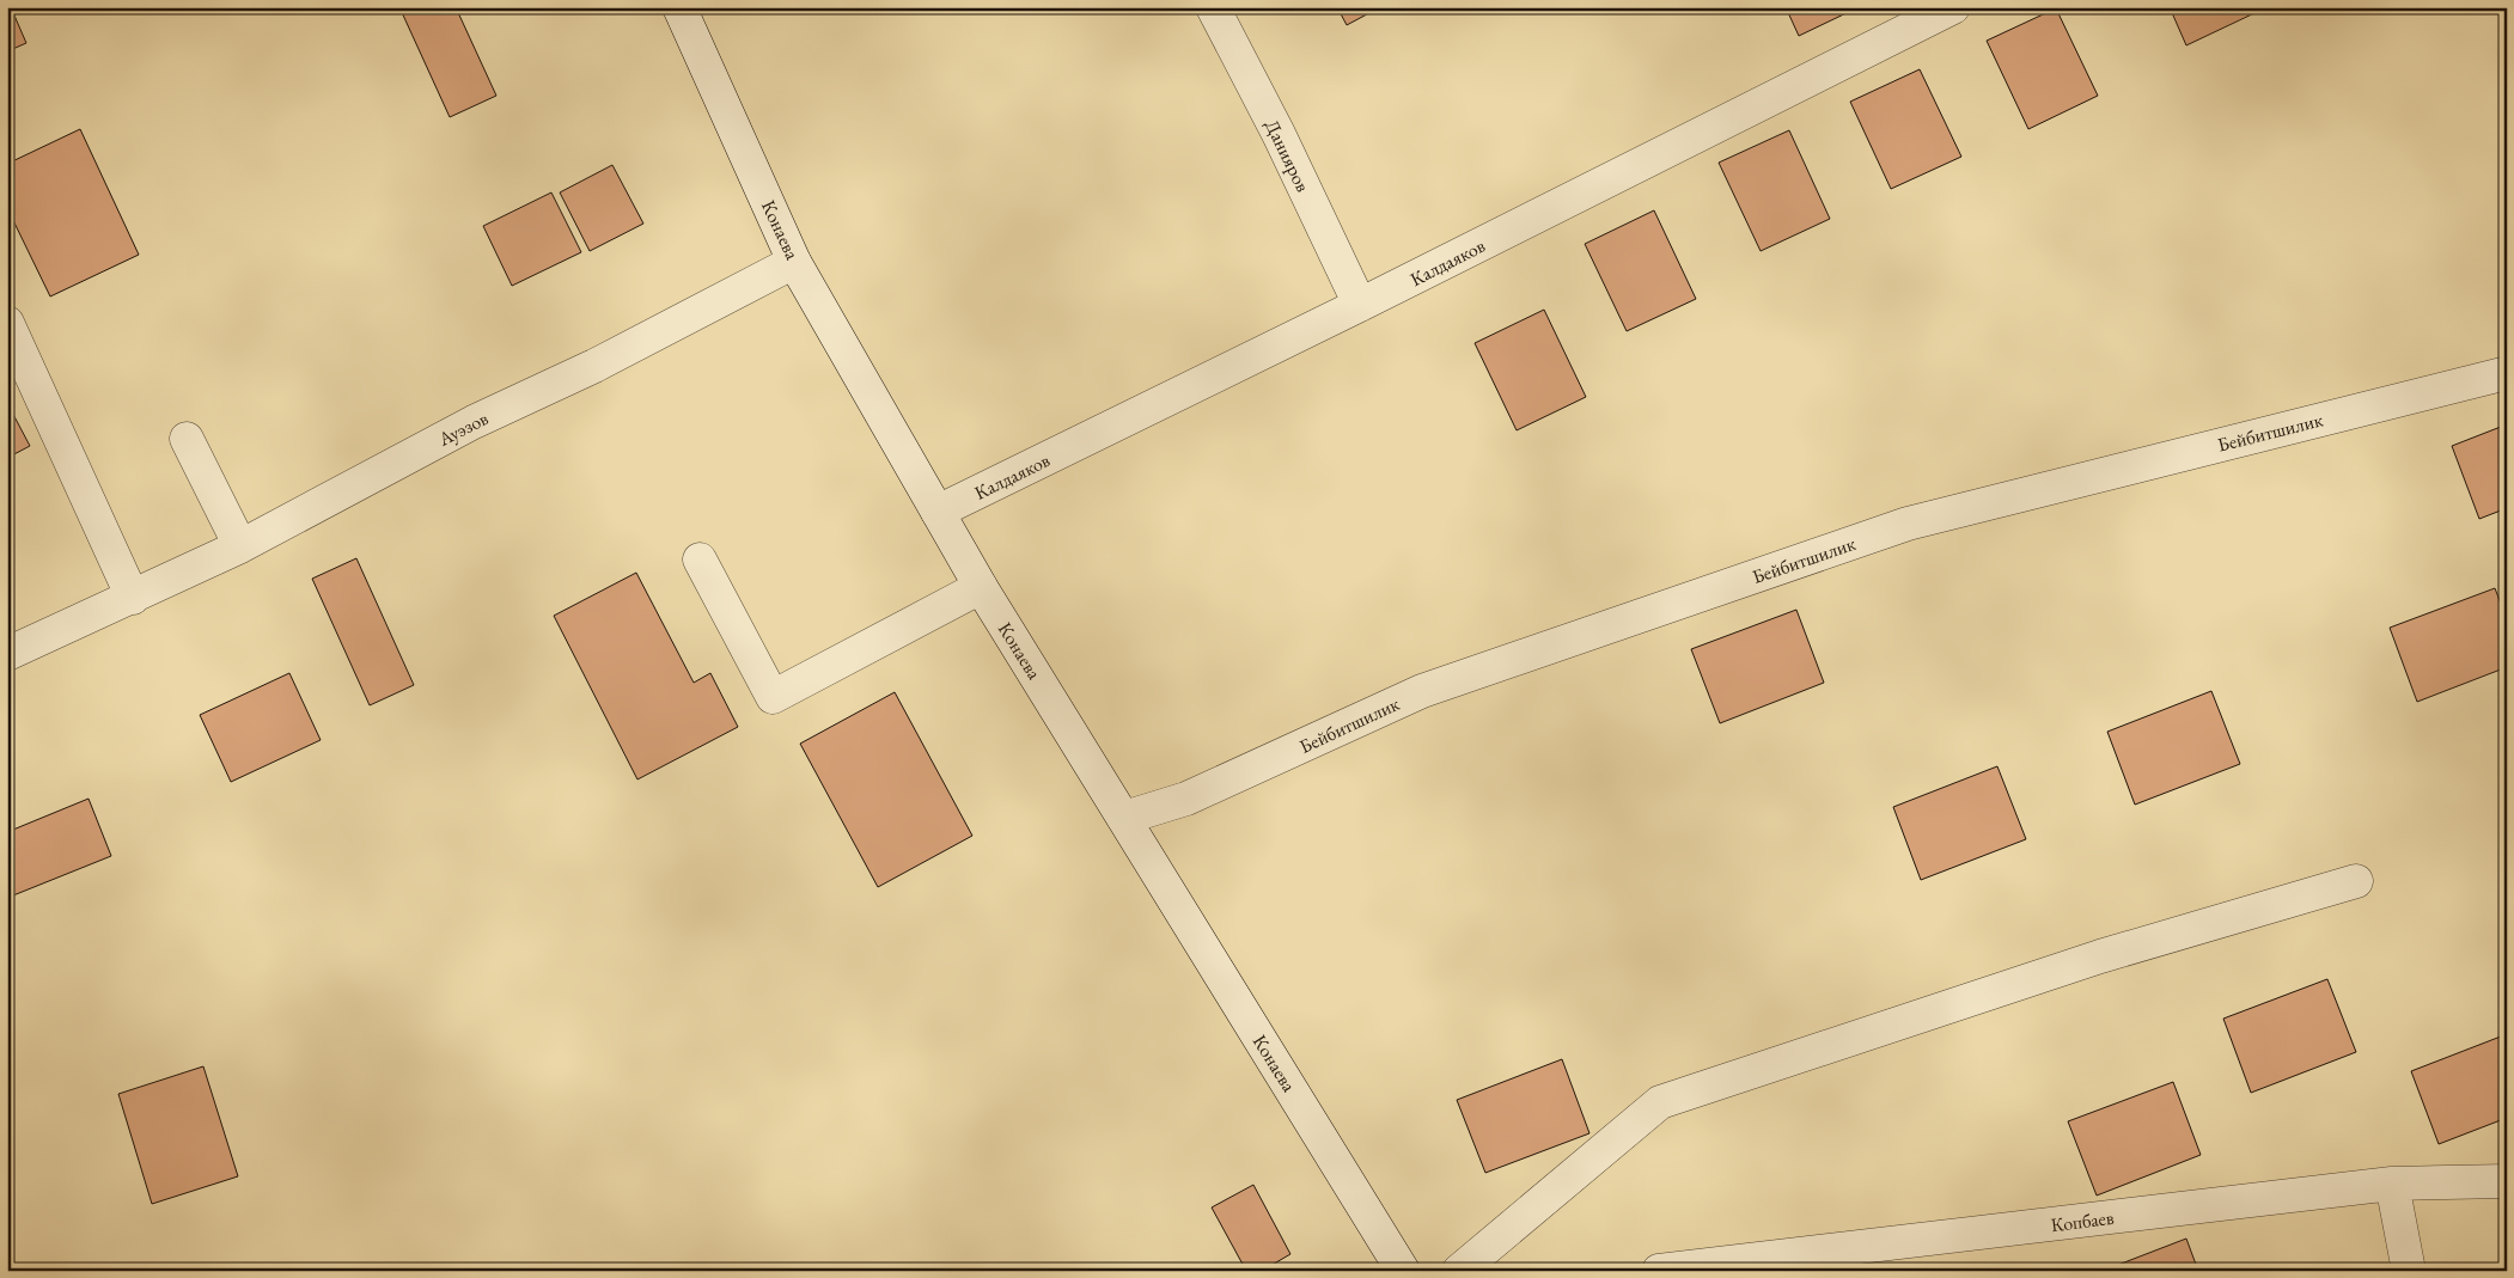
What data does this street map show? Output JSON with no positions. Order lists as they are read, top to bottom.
{
  "streets": {
    "street": [
      "Данияров",
      "Конаева",
      "Калдаяков",
      "Ауэзов",
      "Бейбитшилик",
      "Копбаев"
    ]
  },
  "crossings": [
    ["Данияров", "Калдаяков"],
    ["Конаева", "Калдаяков"],
    ["Конаева", "Ауэзов"],
    ["Конаева", "Бейбитшилик"]
  ]
}
